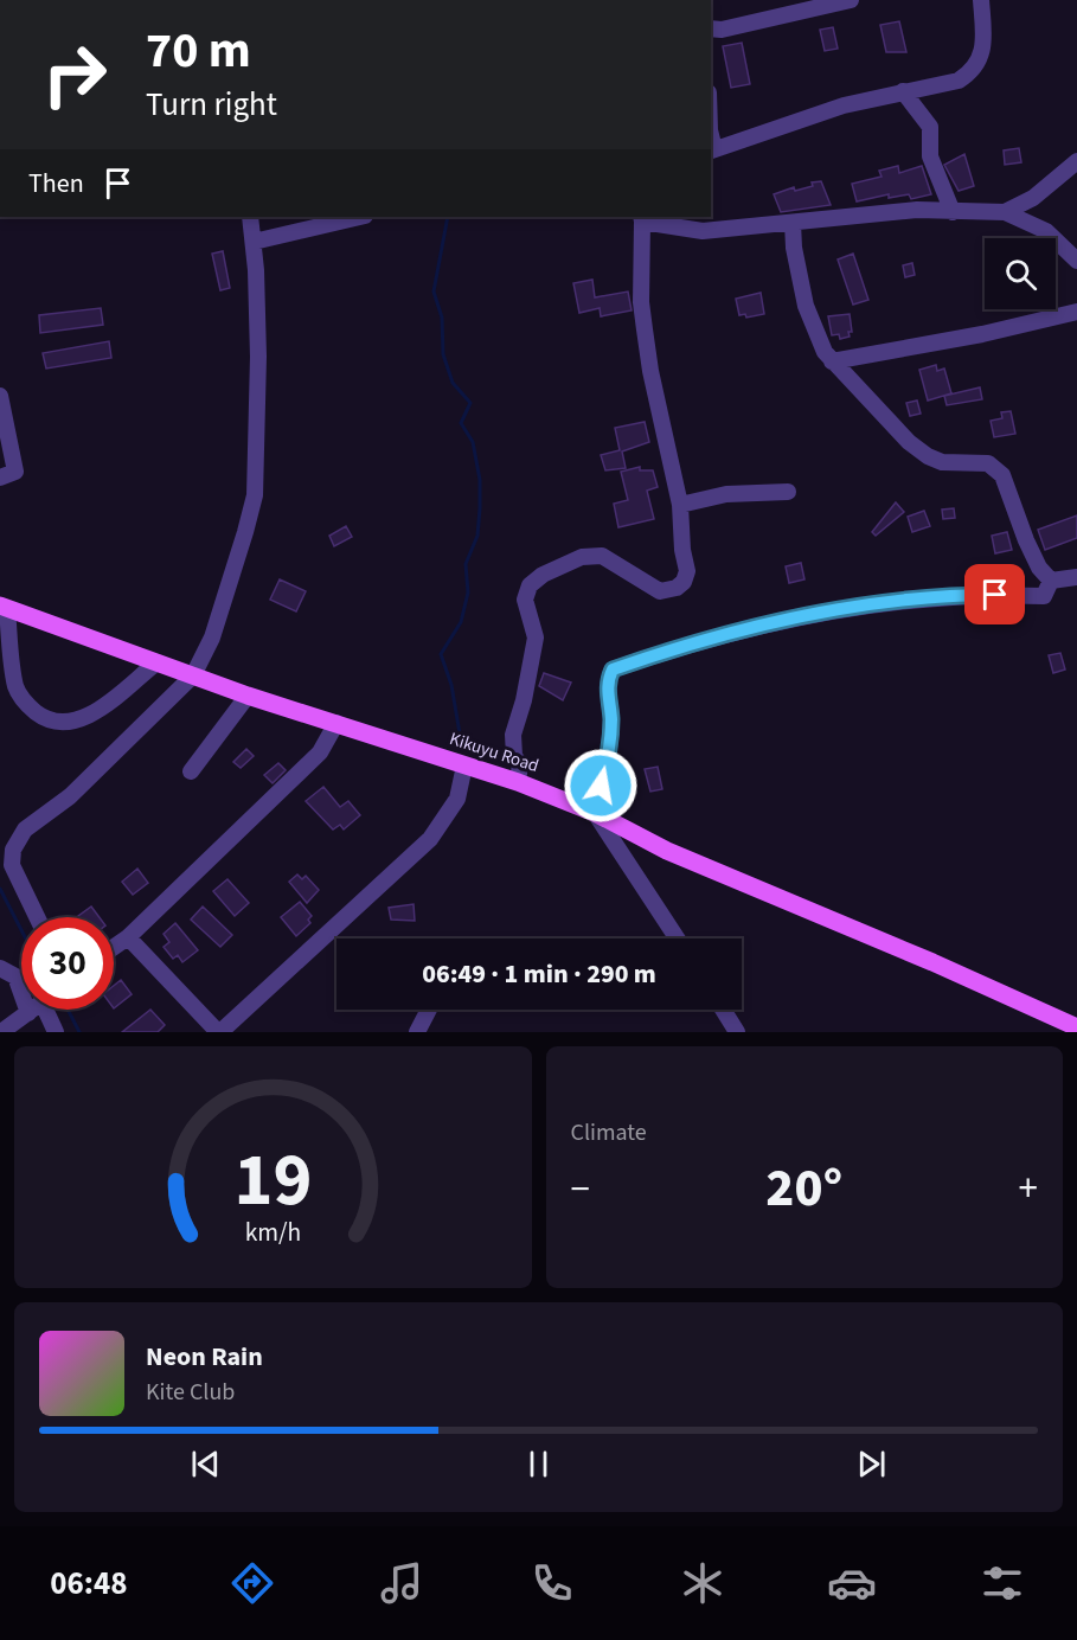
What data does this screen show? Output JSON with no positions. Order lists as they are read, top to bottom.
{
  "streets": {
    "main road": ["Kikuyu Road"]
  },
  "page": {
    "turn": ["70 m", "Turn right"],
    "then": "Then",
    "limit": "30",
    "trip": "06:49 · 1 min · 290 m",
    "tile": "Climate",
    "heat": ["−", "20°", "+"],
    "song": ["Neon Rain", "Kite Club"],
    "tabs": "06:48",
    "gauge": ["19", "km/h"]
  }
}
